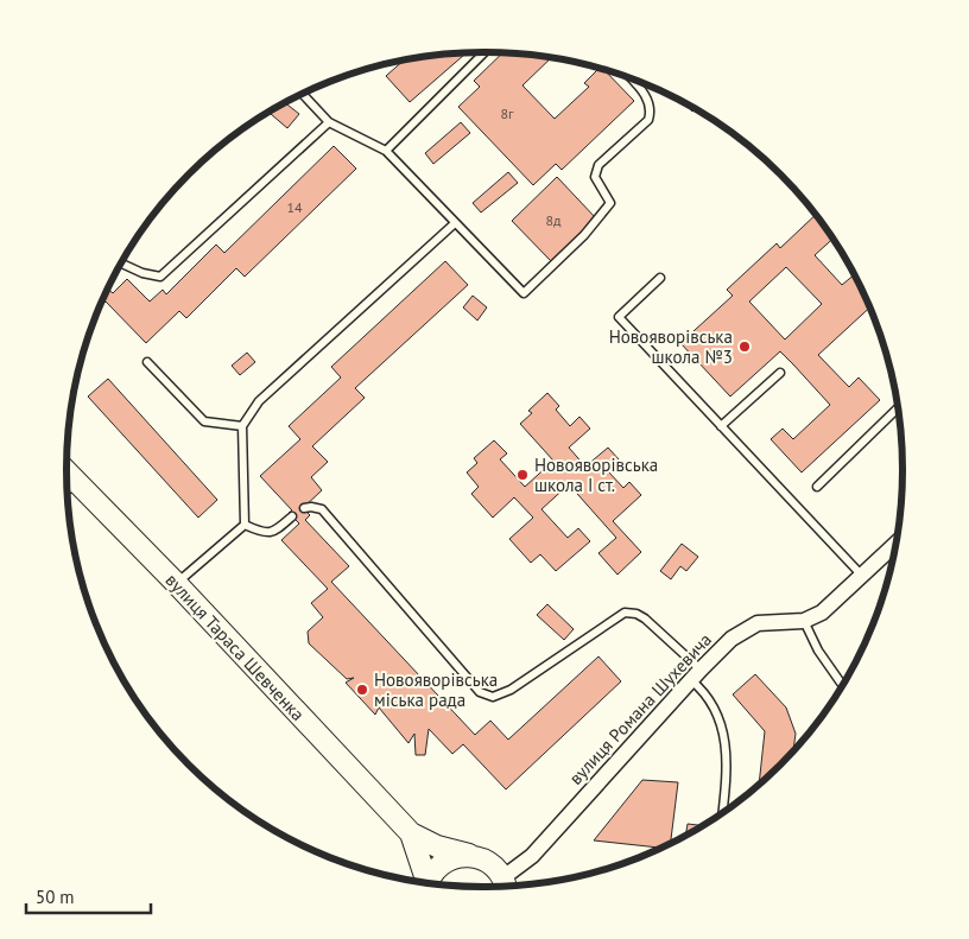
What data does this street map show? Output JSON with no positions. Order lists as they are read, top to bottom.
{
  "streets": {
    "street": ["вулиця Тараса Шевченка", "вулиця Романа Шухевича"]
  },
  "places": ["Новояворівська школа №3", "Новояворівська школа І ст.", "Новояворівська міська рада"],
  "house_numbers": ["8г", "14", "8д"],
  "scale_bar": "50 m"
}
